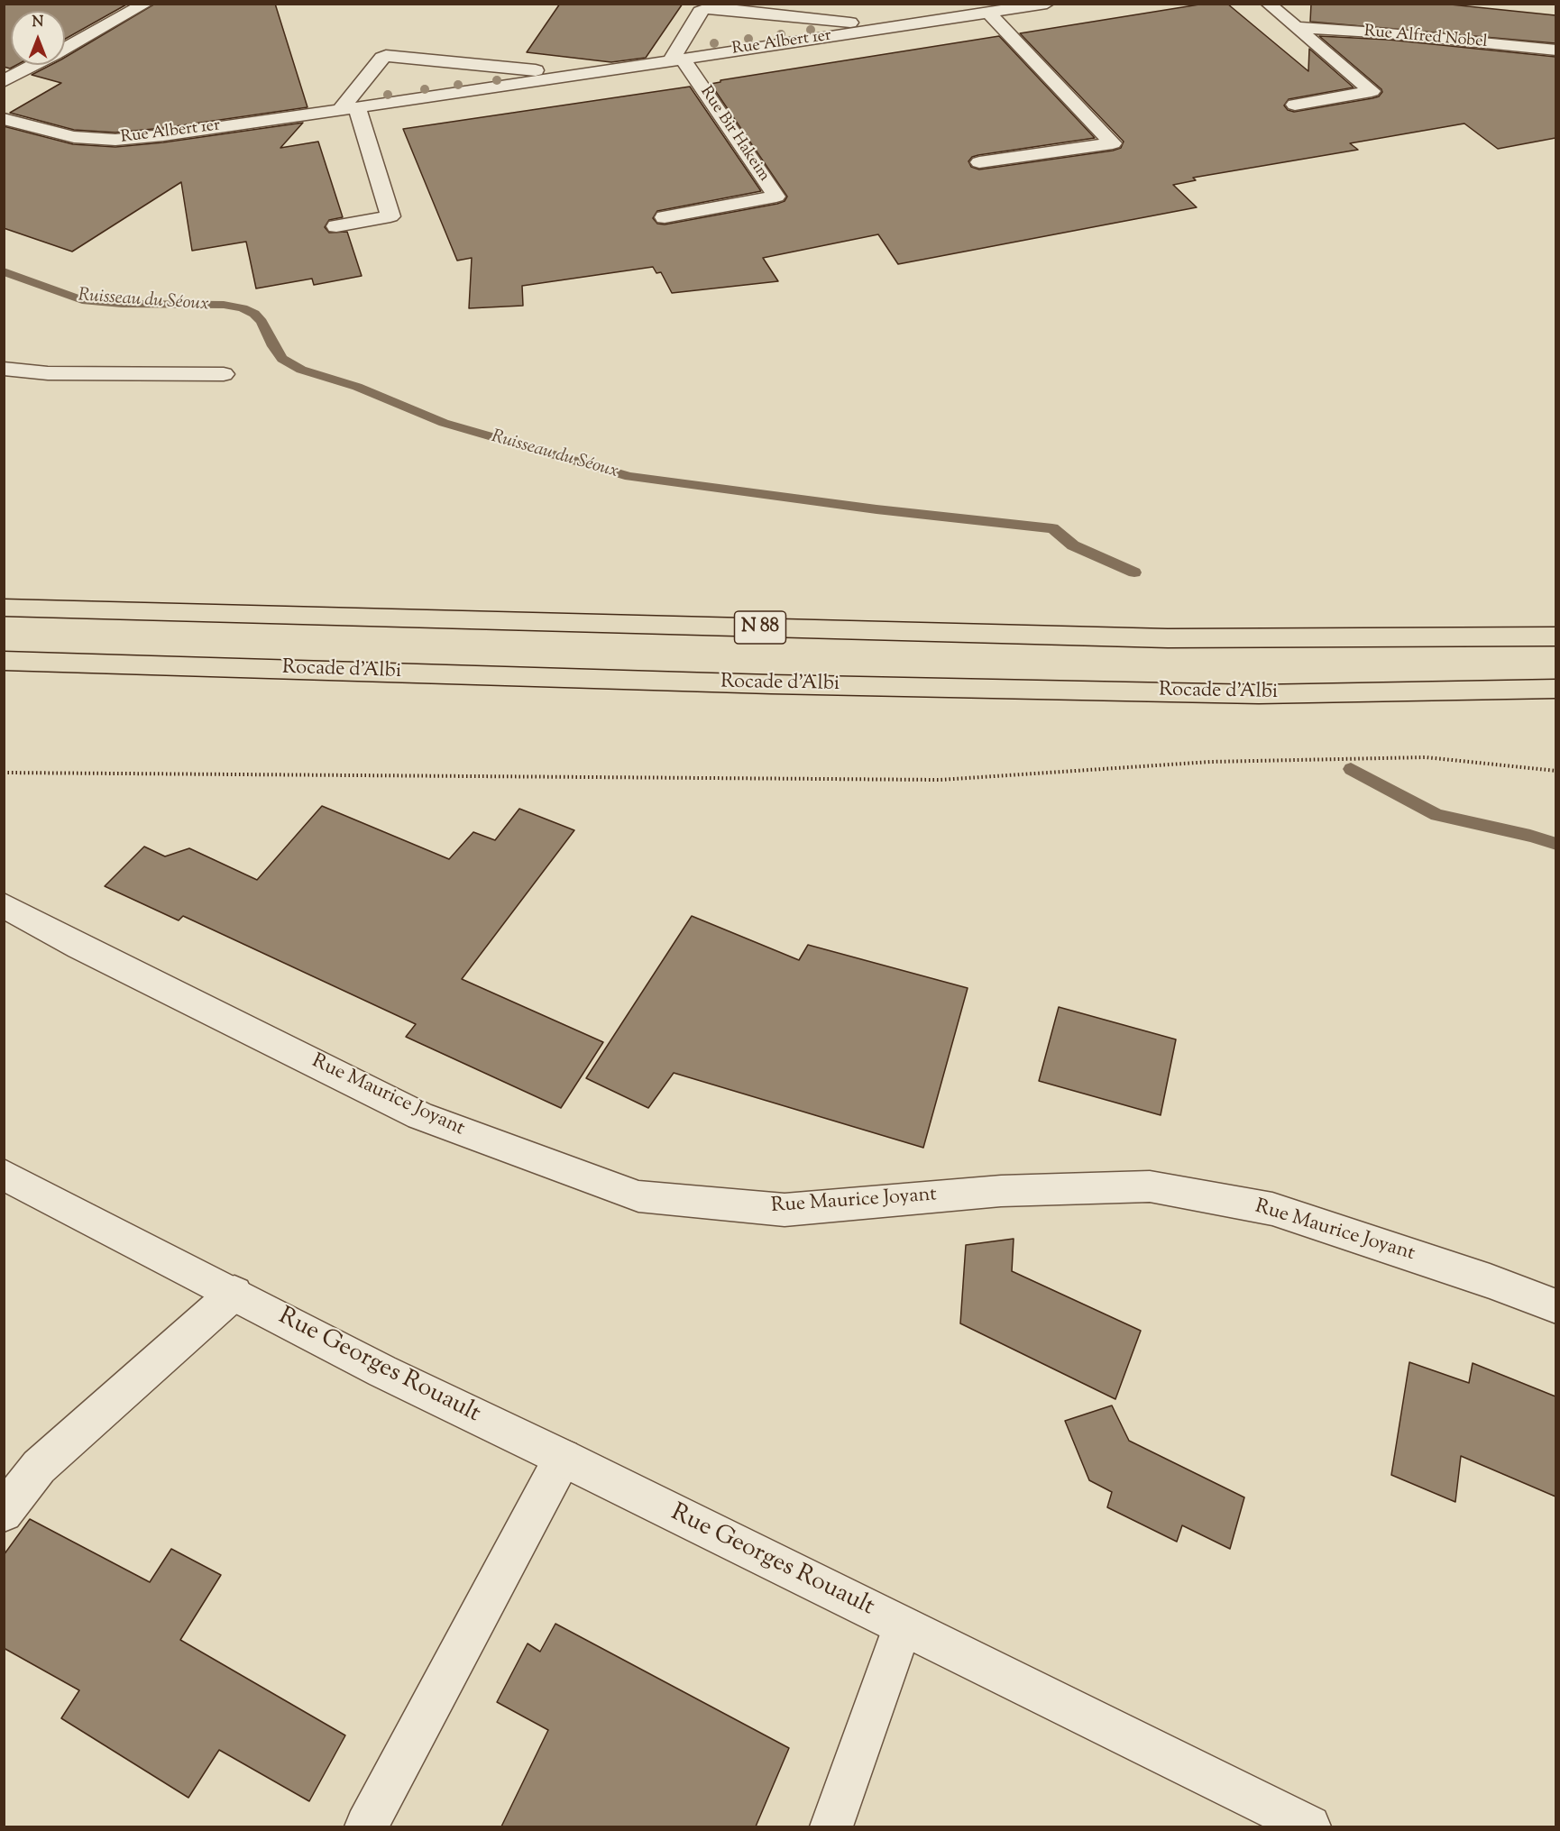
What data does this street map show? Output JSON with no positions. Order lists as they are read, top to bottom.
{
  "streets": {
    "highway": ["N 88", "Rocade d'Albi"],
    "street": [
      "Rue Alfred Nobel",
      "Rue Albert 1er",
      "Rue Bir Hakeim",
      "Rue Maurice Joyant",
      "Rue Georges Rouault"
    ]
  },
  "crossings": [
    ["Rue Albert 1er", "Rue Bir Hakeim"]
  ],
  "water": ["Ruisseau du Séoux"],
  "north": "top"
}
